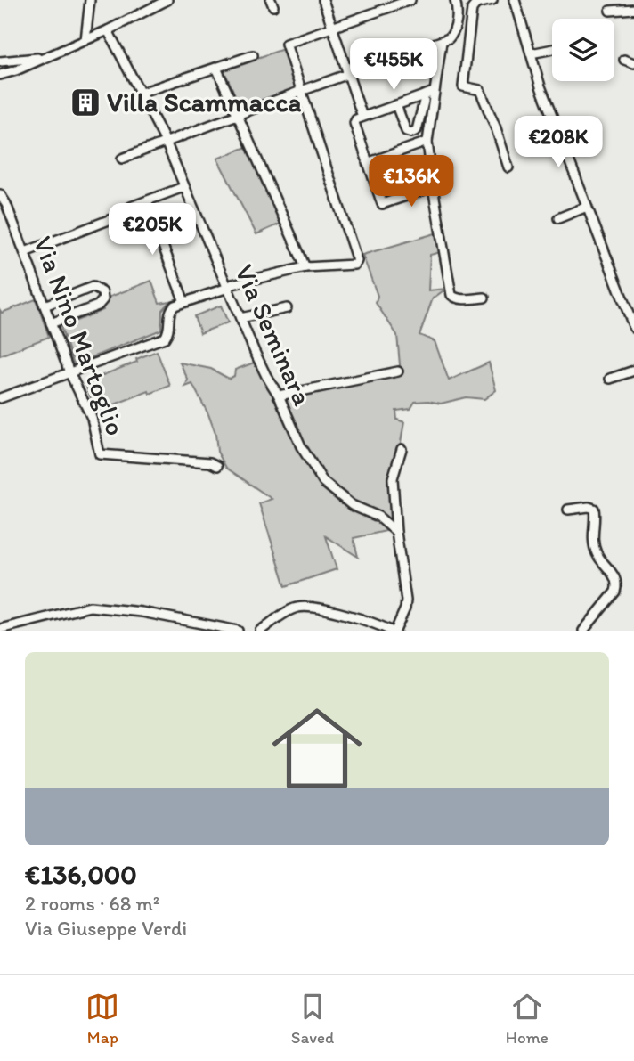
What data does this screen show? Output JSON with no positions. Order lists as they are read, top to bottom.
{
  "streets": {
    "street": ["Via Seminara", "Via Nino Martoglio"]
  },
  "places": {
    "building": ["Villa Scammacca"]
  },
  "page": {
    "price": [
      "€455K",
      "€208K",
      "€136K",
      "€205K"
    ],
    "list": [
      {
        "name": "€136,000",
        "note": "2 rooms · 68 m² · Via Giuseppe Verdi"
      }
    ],
    "tabs": ["Map", "Saved", "Home"]
  }
}
